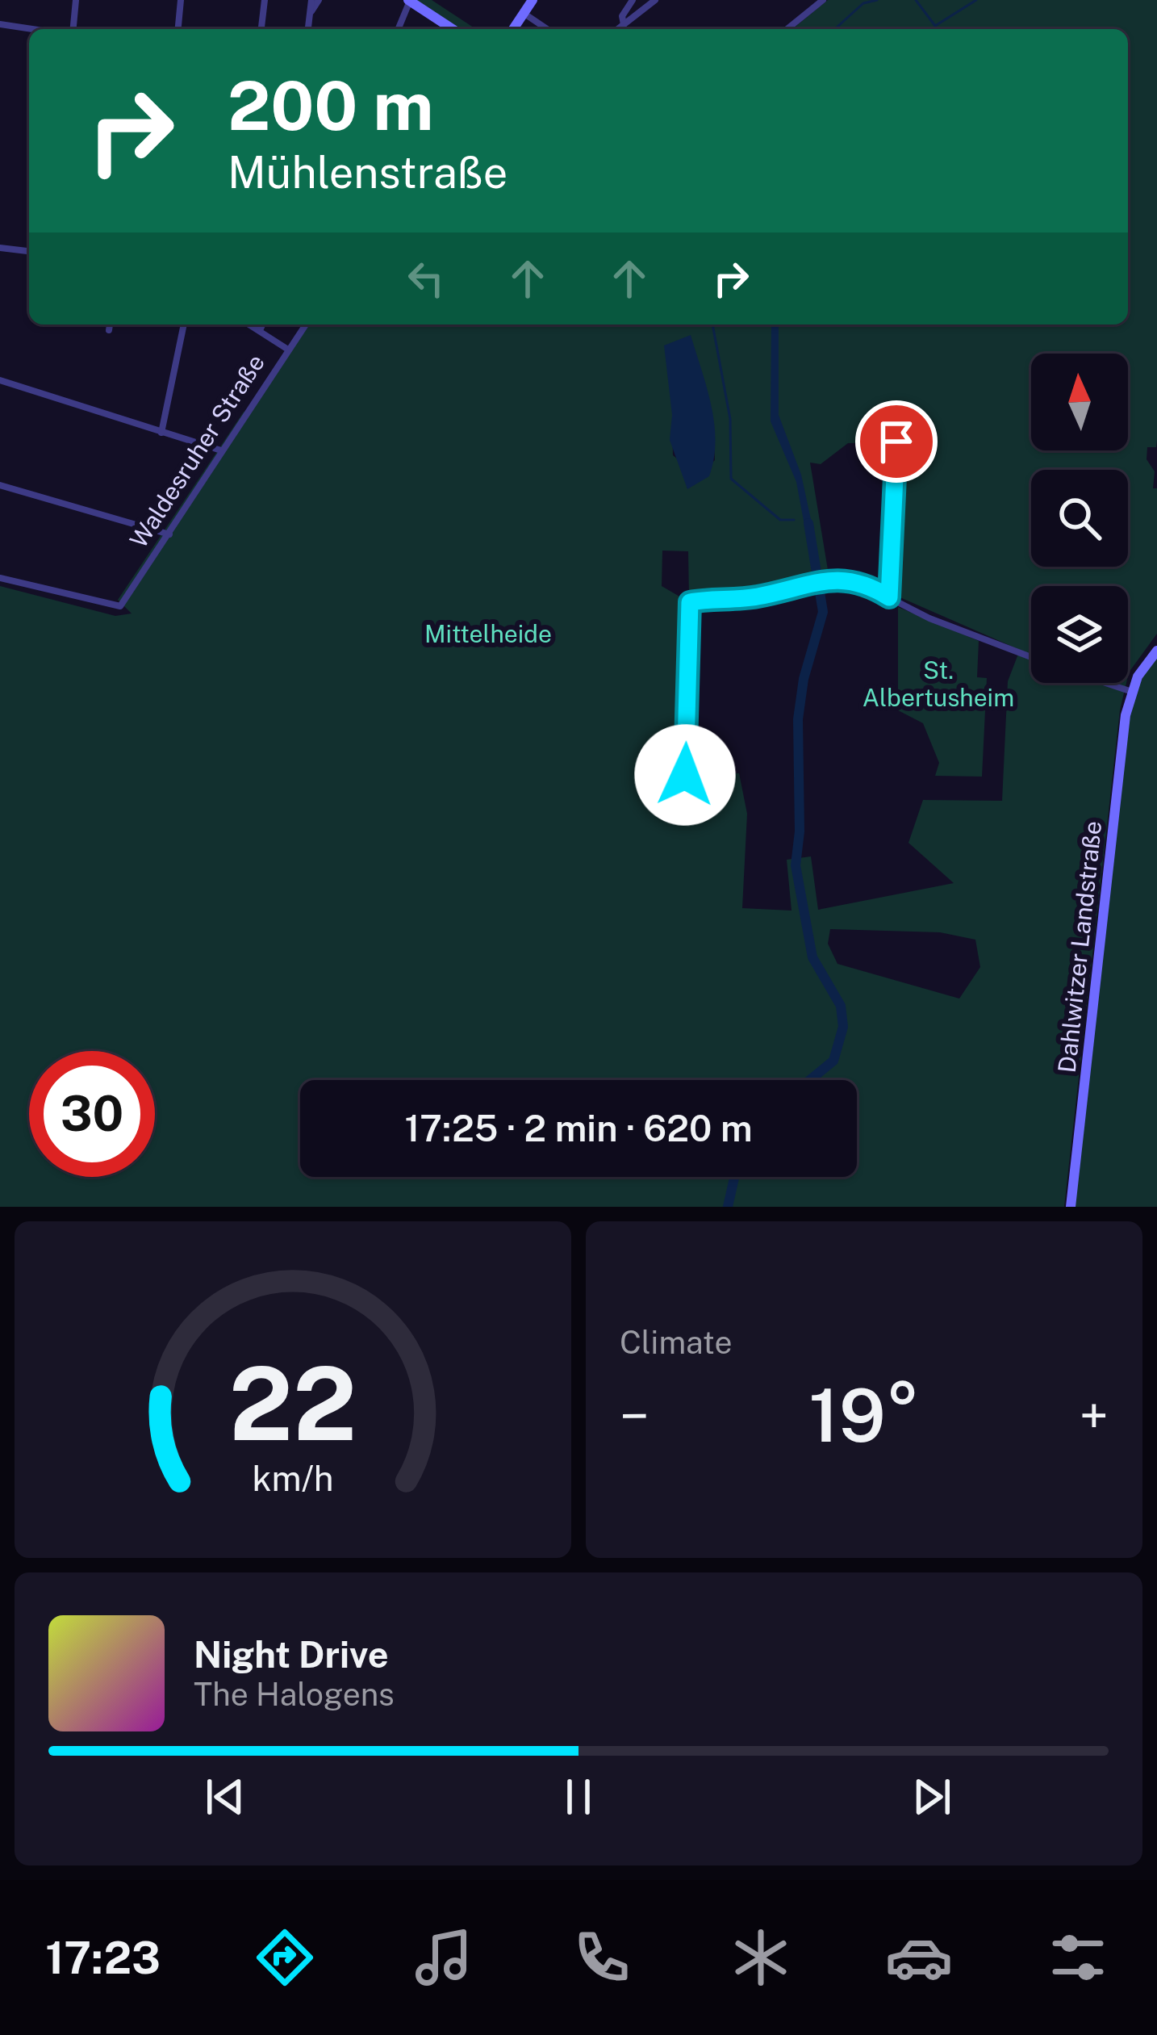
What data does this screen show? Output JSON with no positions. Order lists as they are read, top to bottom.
{
  "streets": {
    "main road": ["Dahlwitzer Landstraße"],
    "street": ["Waldesruher Straße"]
  },
  "parks": ["Mittelheide", "St. Albertusheim"],
  "north": "top",
  "page": {
    "turn": ["200 m", "Mühlenstraße"],
    "limit": "30",
    "trip": "17:25 · 2 min · 620 m",
    "tile": "Climate",
    "heat": ["−", "19°", "+"],
    "song": ["Night Drive", "The Halogens"],
    "tabs": "17:23",
    "gauge": ["22", "km/h"]
  }
}
